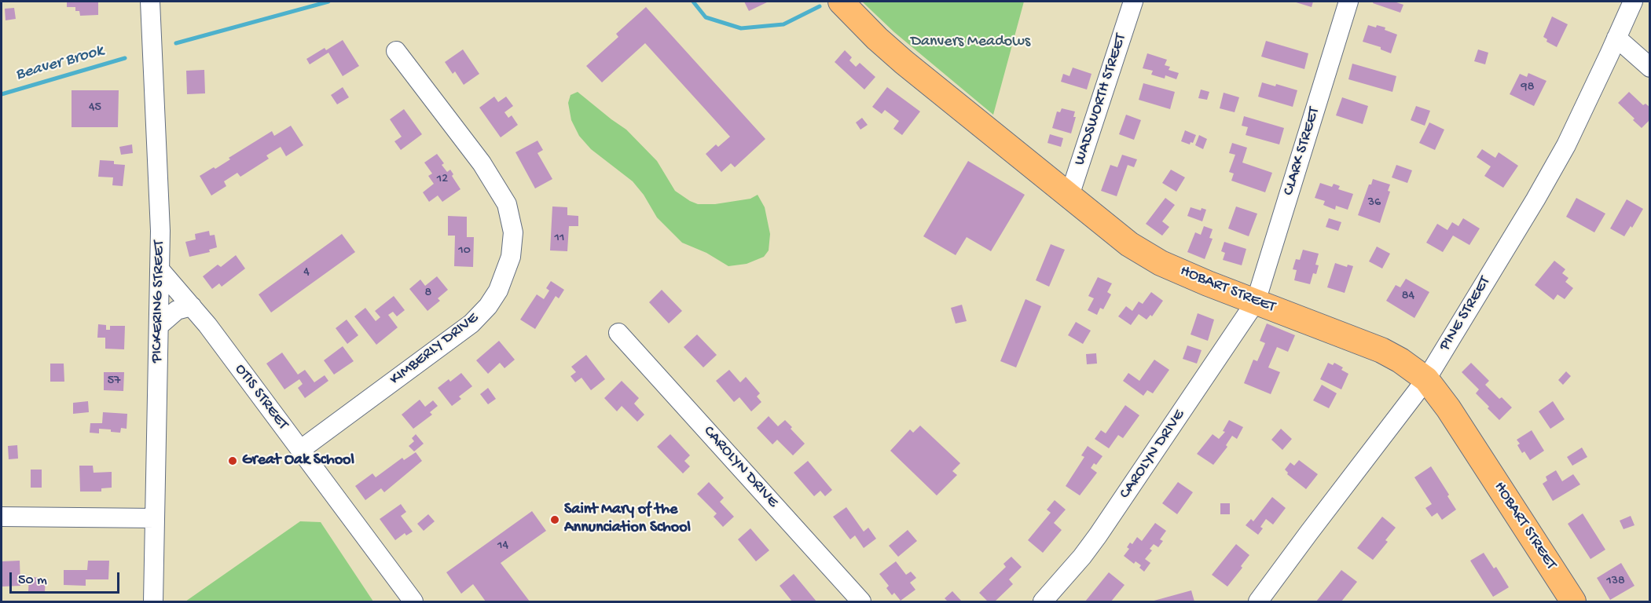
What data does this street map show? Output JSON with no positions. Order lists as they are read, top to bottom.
{
  "streets": {
    "main road": ["HOBART STREET"],
    "street": [
      "WADSWORTH STREET",
      "CLARK STREET",
      "PICKERING STREET",
      "PINE STREET",
      "KIMBERLY DRIVE",
      "OTIS STREET",
      "CAROLYN DRIVE"
    ]
  },
  "crossings": [
    ["WADSWORTH STREET", "HOBART STREET"],
    ["CLARK STREET", "HOBART STREET"],
    ["CLARK STREET", "CAROLYN DRIVE"],
    ["HOBART STREET", "PINE STREET"],
    ["HOBART STREET", "CAROLYN DRIVE"],
    ["PICKERING STREET", "OTIS STREET"],
    ["KIMBERLY DRIVE", "OTIS STREET"]
  ],
  "water": ["Beaver Brook"],
  "parks": ["Danvers Meadows"],
  "places": ["Great Oak School", "Saint Mary of the Annunciation School"],
  "house_numbers": [
    "98",
    "45",
    "12",
    "36",
    "11",
    "10",
    "4",
    "8",
    "84",
    "57",
    "14",
    "138"
  ],
  "scale_bar": "50 m"
}
